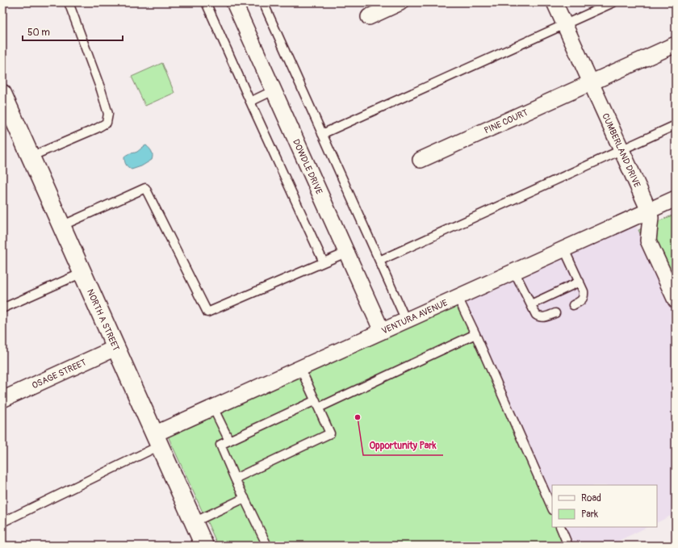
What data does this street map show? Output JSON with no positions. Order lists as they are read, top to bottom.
{
  "streets": {
    "main road": ["NORTH A STREET"],
    "street": [
      "PINE COURT",
      "CUMBERLAND DRIVE",
      "DOWDLE DRIVE",
      "VENTURA AVENUE",
      "OSAGE STREET"
    ]
  },
  "crossings": [
    ["PINE COURT", "CUMBERLAND DRIVE"],
    ["CUMBERLAND DRIVE", "VENTURA AVENUE"],
    ["DOWDLE DRIVE", "VENTURA AVENUE"],
    ["VENTURA AVENUE", "NORTH A STREET"],
    ["NORTH A STREET", "OSAGE STREET"]
  ],
  "places": ["Opportunity Park"],
  "legend": ["Road", "Park"],
  "scale_bar": "50 m"
}
